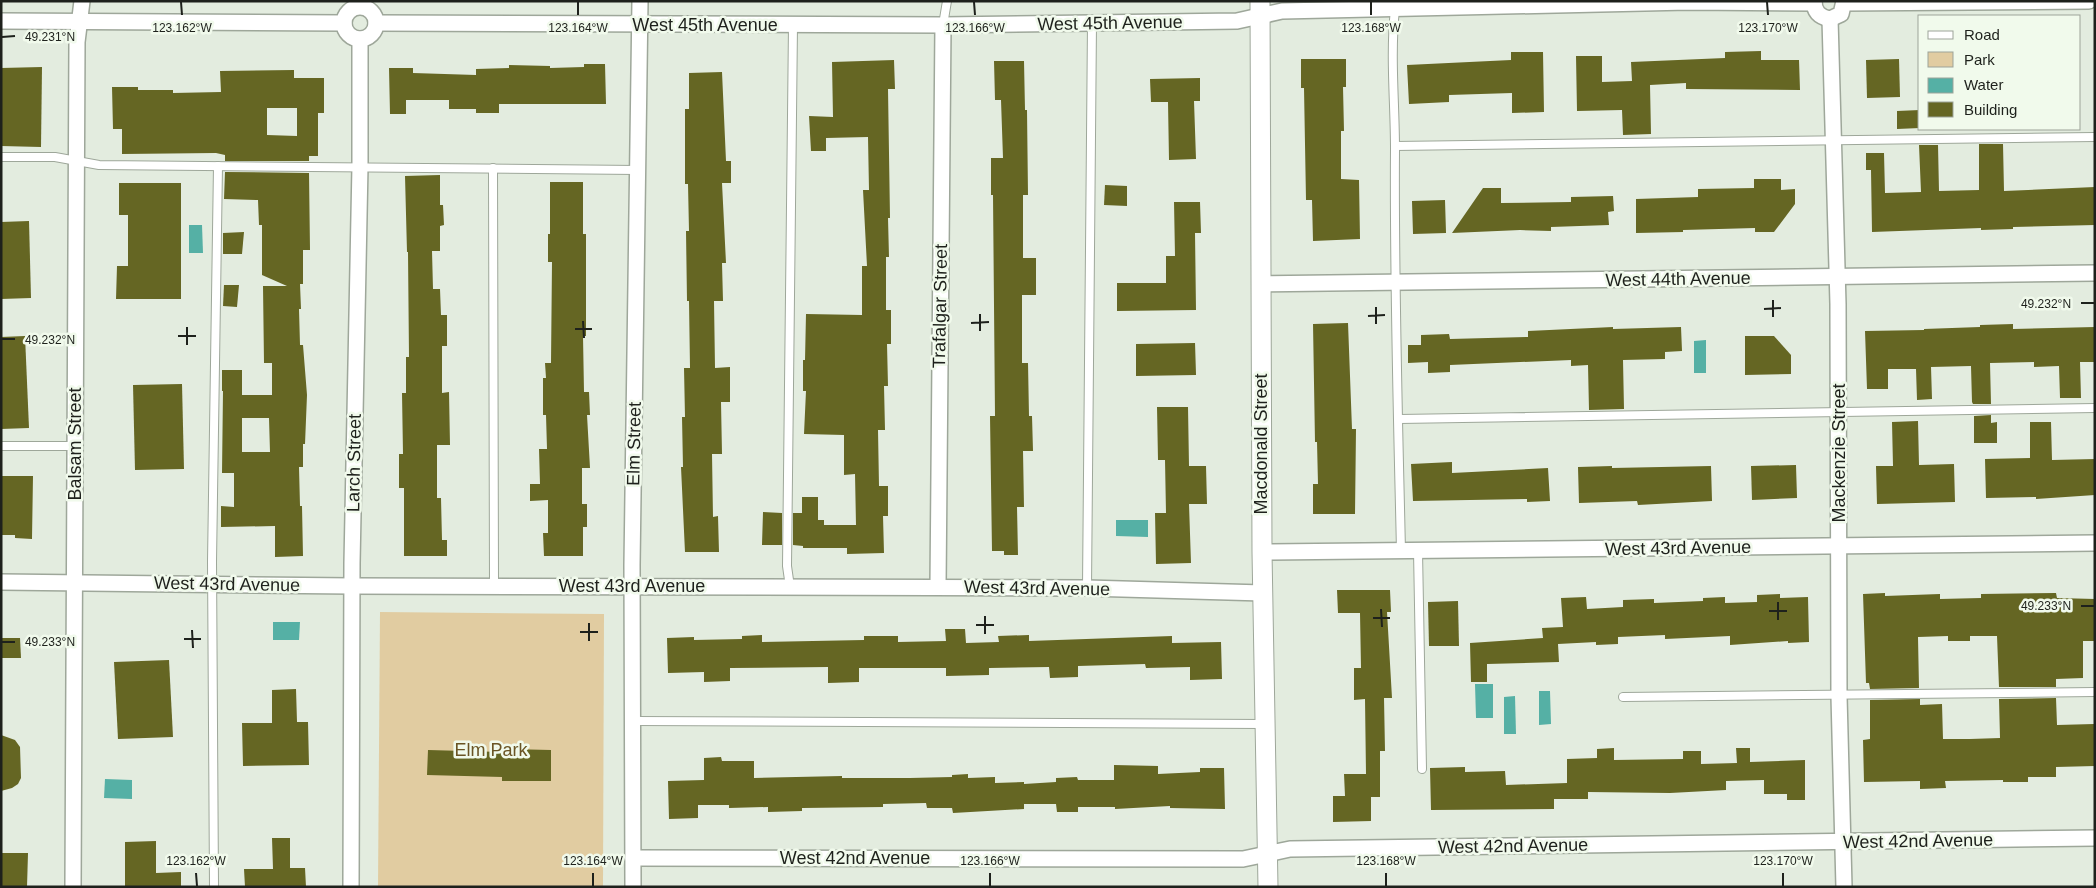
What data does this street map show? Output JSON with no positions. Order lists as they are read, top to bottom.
{
  "streets": {
    "street": [
      "West 45th Avenue",
      "West 44th Avenue",
      "Trafalgar Street",
      "Balsam Street",
      "Elm Street",
      "Macdonald Street",
      "Mackenzie Street",
      "Larch Street",
      "West 43rd Avenue",
      "West 42nd Avenue"
    ]
  },
  "crossings": [
    ["West 45th Avenue", "Trafalgar Street"],
    ["West 45th Avenue", "Elm Street"],
    ["West 45th Avenue", "Macdonald Street"],
    ["West 45th Avenue", "Larch Street"],
    ["West 44th Avenue", "Macdonald Street"],
    ["West 44th Avenue", "Mackenzie Street"],
    ["Trafalgar Street", "West 43rd Avenue"],
    ["Balsam Street", "West 43rd Avenue"],
    ["Elm Street", "West 43rd Avenue"],
    ["Elm Street", "West 42nd Avenue"],
    ["Macdonald Street", "West 43rd Avenue"],
    ["Macdonald Street", "West 42nd Avenue"],
    ["Mackenzie Street", "West 43rd Avenue"],
    ["Mackenzie Street", "West 42nd Avenue"],
    ["Larch Street", "West 43rd Avenue"]
  ],
  "parks": ["Elm Park"],
  "legend": [
    "Road",
    "Park",
    "Water",
    "Building"
  ],
  "coordinates": [
    "123.162°W",
    "123.164°W",
    "123.166°W",
    "123.168°W",
    "123.170°W",
    "49.231°N",
    "49.232°N",
    "49.233°N"
  ]
}
